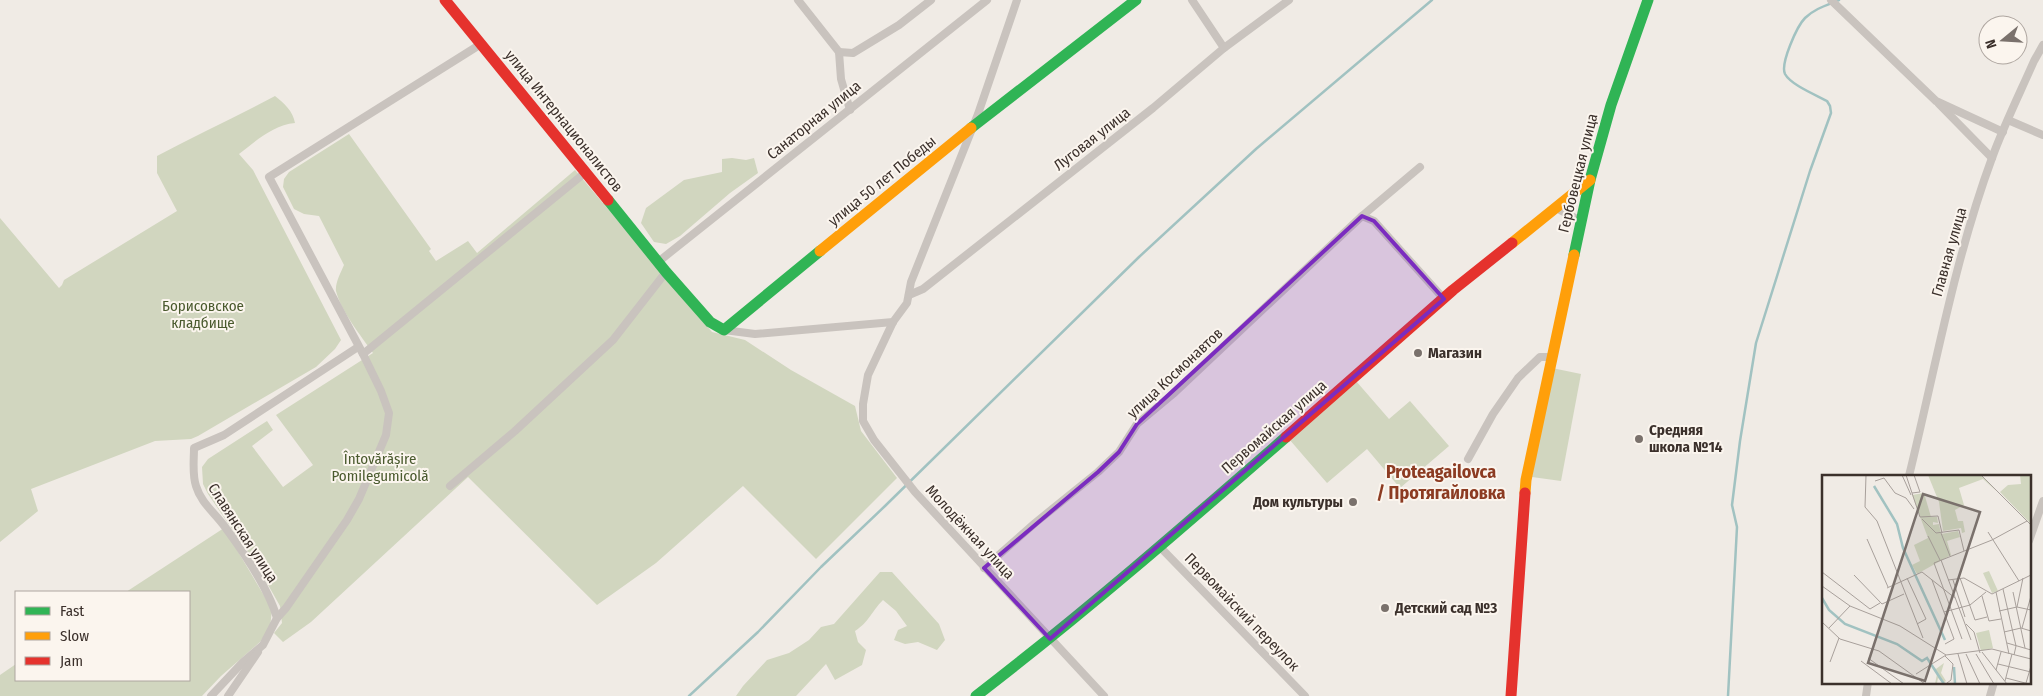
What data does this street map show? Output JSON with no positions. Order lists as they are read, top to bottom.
{
  "streets": {
    "street": [
      "Санаторная улица",
      "улица Интернационалистов",
      "Луговая улица",
      "Гербовецкая улица",
      "улица 50 лет Победы",
      "Главная улица",
      "улица Космонавтов",
      "Первомайская улица",
      "Молодёжная улица",
      "Славянская улица",
      "Первомайский переулок"
    ]
  },
  "crossings": [
    ["Санаторная улица", "улица Интернационалистов"],
    ["Луговая улица", "Молодёжная улица"],
    ["Гербовецкая улица", "Первомайская улица"],
    ["улица 50 лет Победы", "Молодёжная улица"],
    ["улица Космонавтов", "Молодёжная улица"],
    ["Первомайская улица", "Молодёжная улица"],
    ["Первомайская улица", "Первомайский переулок"]
  ],
  "districts": ["Proteagailovca / Протягайловка"],
  "parks": ["Борисовское кладбище", "Întovărășire Pomilegumicolă"],
  "places": [
    "Магазин",
    "Средняя школа №14",
    "Дом культуры",
    "Детский сад №3"
  ],
  "legend": ["Fast", "Slow", "Jam"],
  "north": "left"
}
